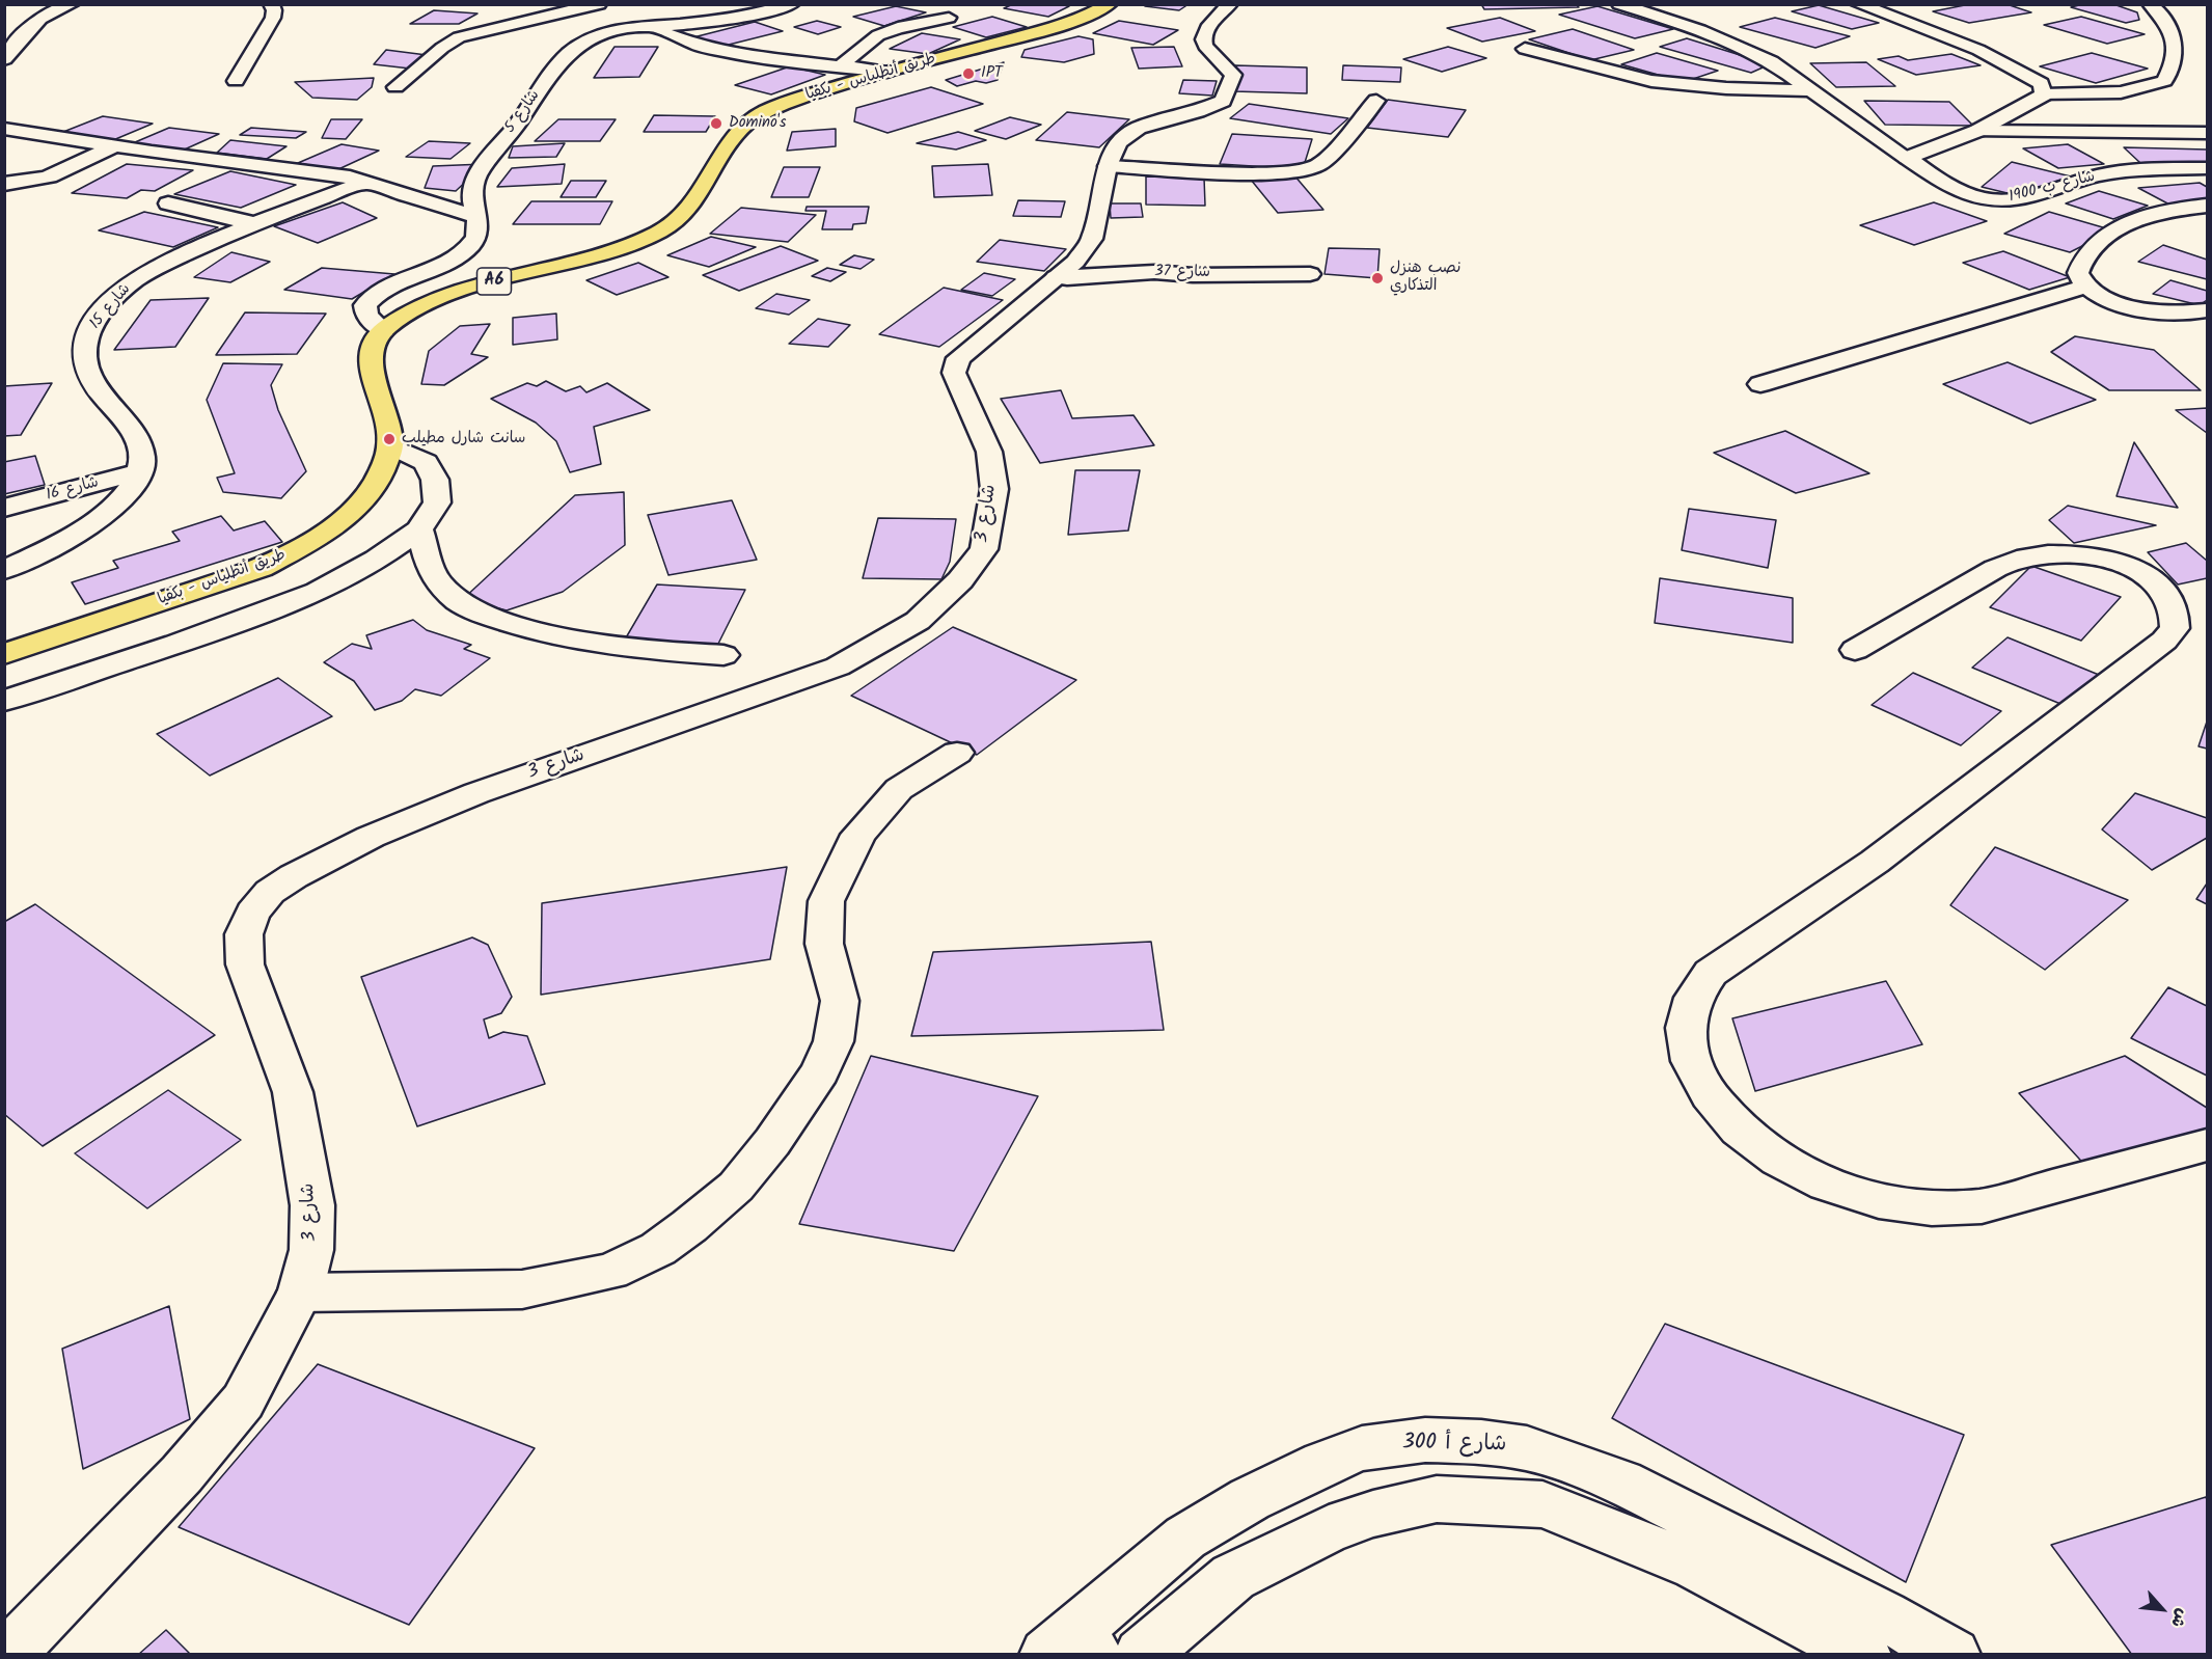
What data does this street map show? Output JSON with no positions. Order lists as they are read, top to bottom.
{
  "streets": {
    "highway": ["طريق أنطلياس - بكفيا", "A6"],
    "street": [
      "شارع 5",
      "شارع ب 1900",
      "شارع 37",
      "شارع 15",
      "شارع 16",
      "شارع 3",
      "شارع أ 300"
    ]
  },
  "crossings": [
    ["طريق أنطلياس - بكفيا", "شارع 5"],
    ["شارع 37", "شارع 3"],
    ["شارع 15", "شارع 16"]
  ],
  "places": [
    "IPT",
    "Domino's",
    "نصب هنزل التذكاري",
    "سانت شارل مطيلب"
  ],
  "north": "bottom right"
}
